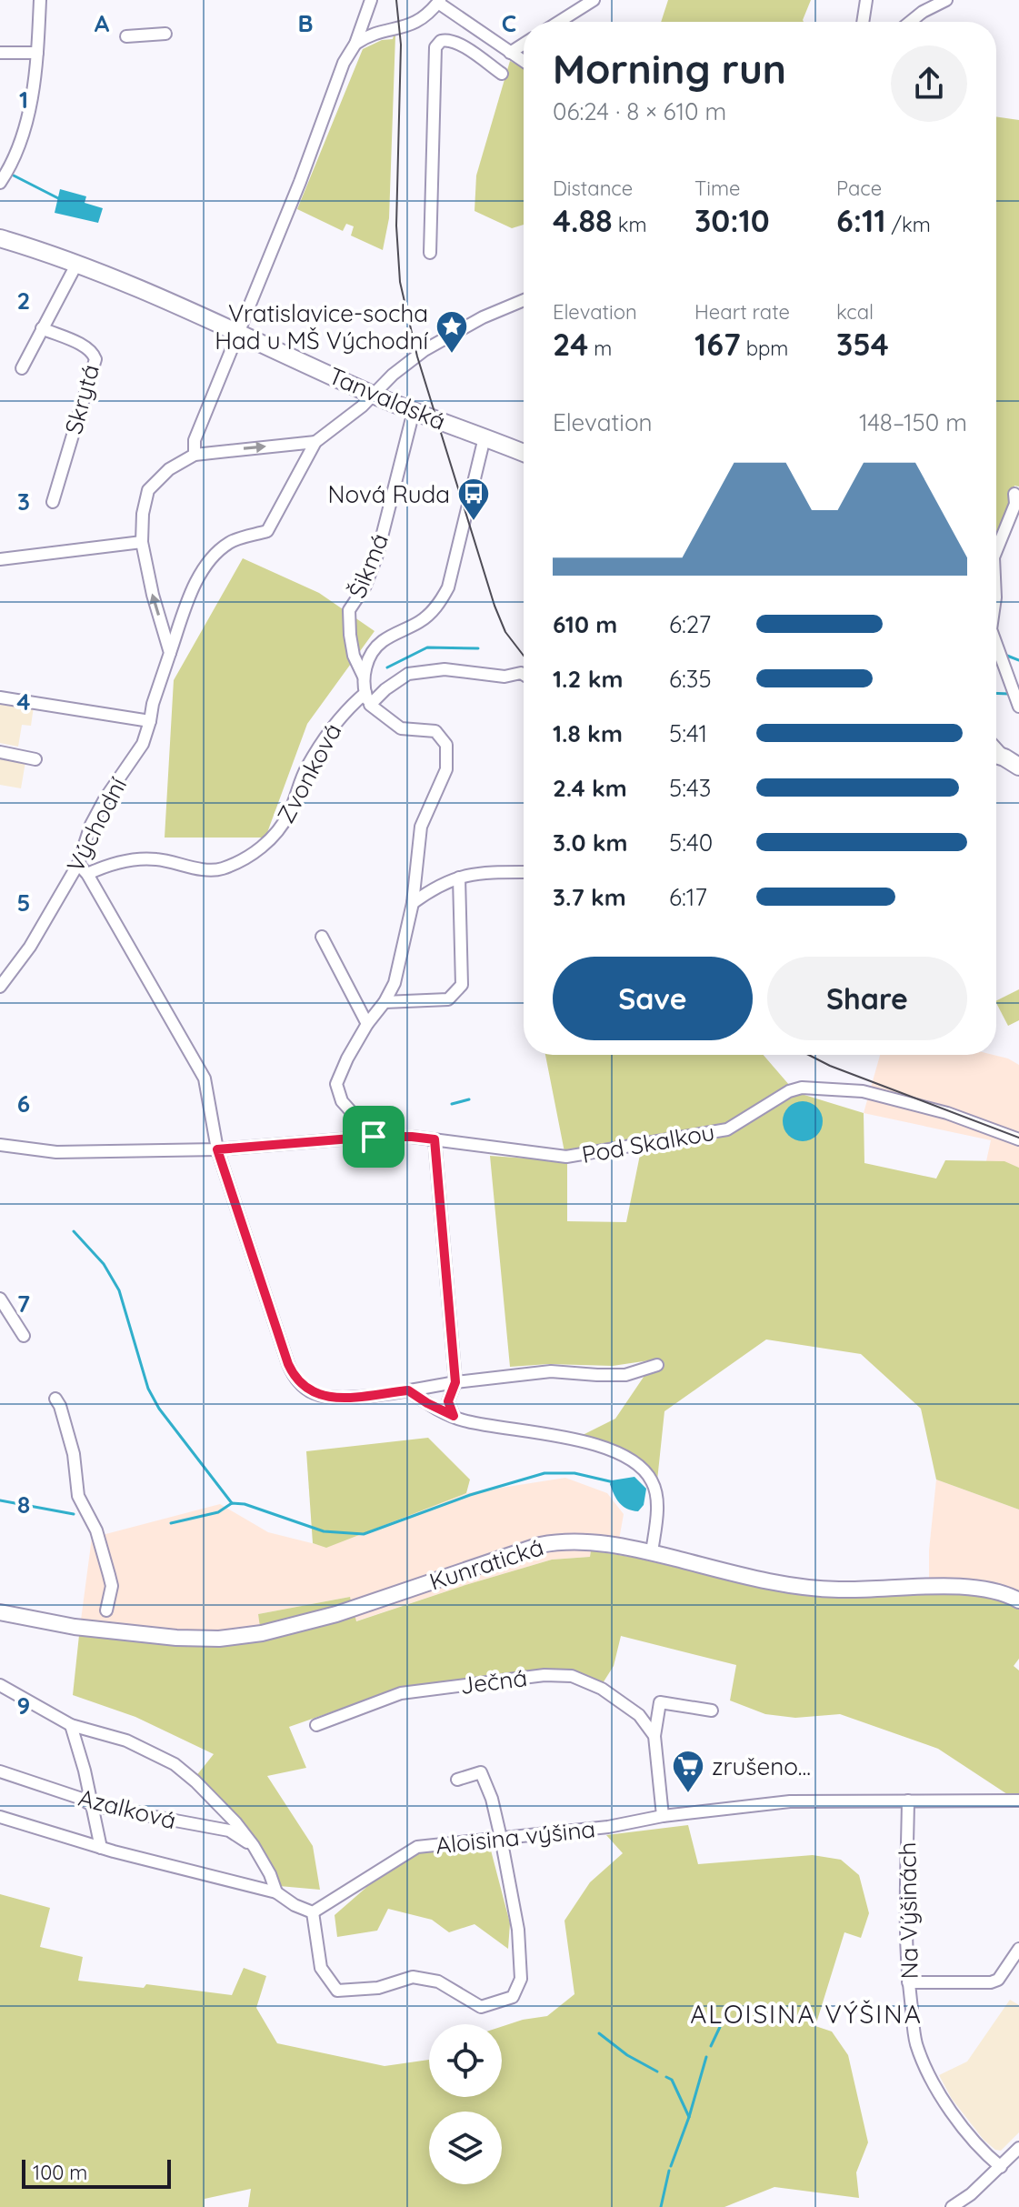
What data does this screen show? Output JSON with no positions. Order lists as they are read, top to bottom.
{
  "streets": {
    "main road": ["Tanvaldská"],
    "street": [
      "Skrytá",
      "Šikmá",
      "Zvonková",
      "Východní",
      "Pod Skalkou",
      "Kunratická",
      "Ječná",
      "Azalková",
      "Aloisina výšina",
      "Na Výšinách"
    ]
  },
  "crossings": [
    ["Tanvaldská", "Šikmá"],
    ["Tanvaldská", "Východní"],
    ["Šikmá", "Zvonková"],
    ["Aloisina výšina", "Na Výšinách"]
  ],
  "districts": ["ALOISINA VÝŠINA"],
  "places": {
    "place": ["Vratislavice-socha Had u MŠ Východní"],
    "bus stop": ["Nová Ruda"],
    "supermarket": ["zrušeno..."]
  },
  "scale_bar": "100 m",
  "page": {
    "heading": ["Morning run", "06:24 · 8 × 610 m"],
    "stats": [
      ["Distance", "4.88 km"],
      ["Time", "30:10"],
      ["Pace", "6:11 /km"],
      ["Elevation", "24 m"],
      ["Heart rate", "167 bpm"],
      ["kcal", "354"]
    ],
    "chart": ["Elevation", "148–150 m"],
    "list": [
      {
        "name": "610 m",
        "note": "6:27"
      },
      {
        "name": "1.2 km",
        "note": "6:35"
      },
      {
        "name": "1.8 km",
        "note": "5:41"
      },
      {
        "name": "2.4 km",
        "note": "5:43"
      },
      {
        "name": "3.0 km",
        "note": "5:40"
      },
      {
        "name": "3.7 km",
        "note": "6:17"
      }
    ],
    "buttons": ["Save", "Share"],
    "scale": "100 m"
  },
  "grid": {
    "columns": ["A", "B", "C"],
    "rows": [
      "1",
      "2",
      "3",
      "4",
      "5",
      "6",
      "7",
      "8",
      "9"
    ]
  }
}
